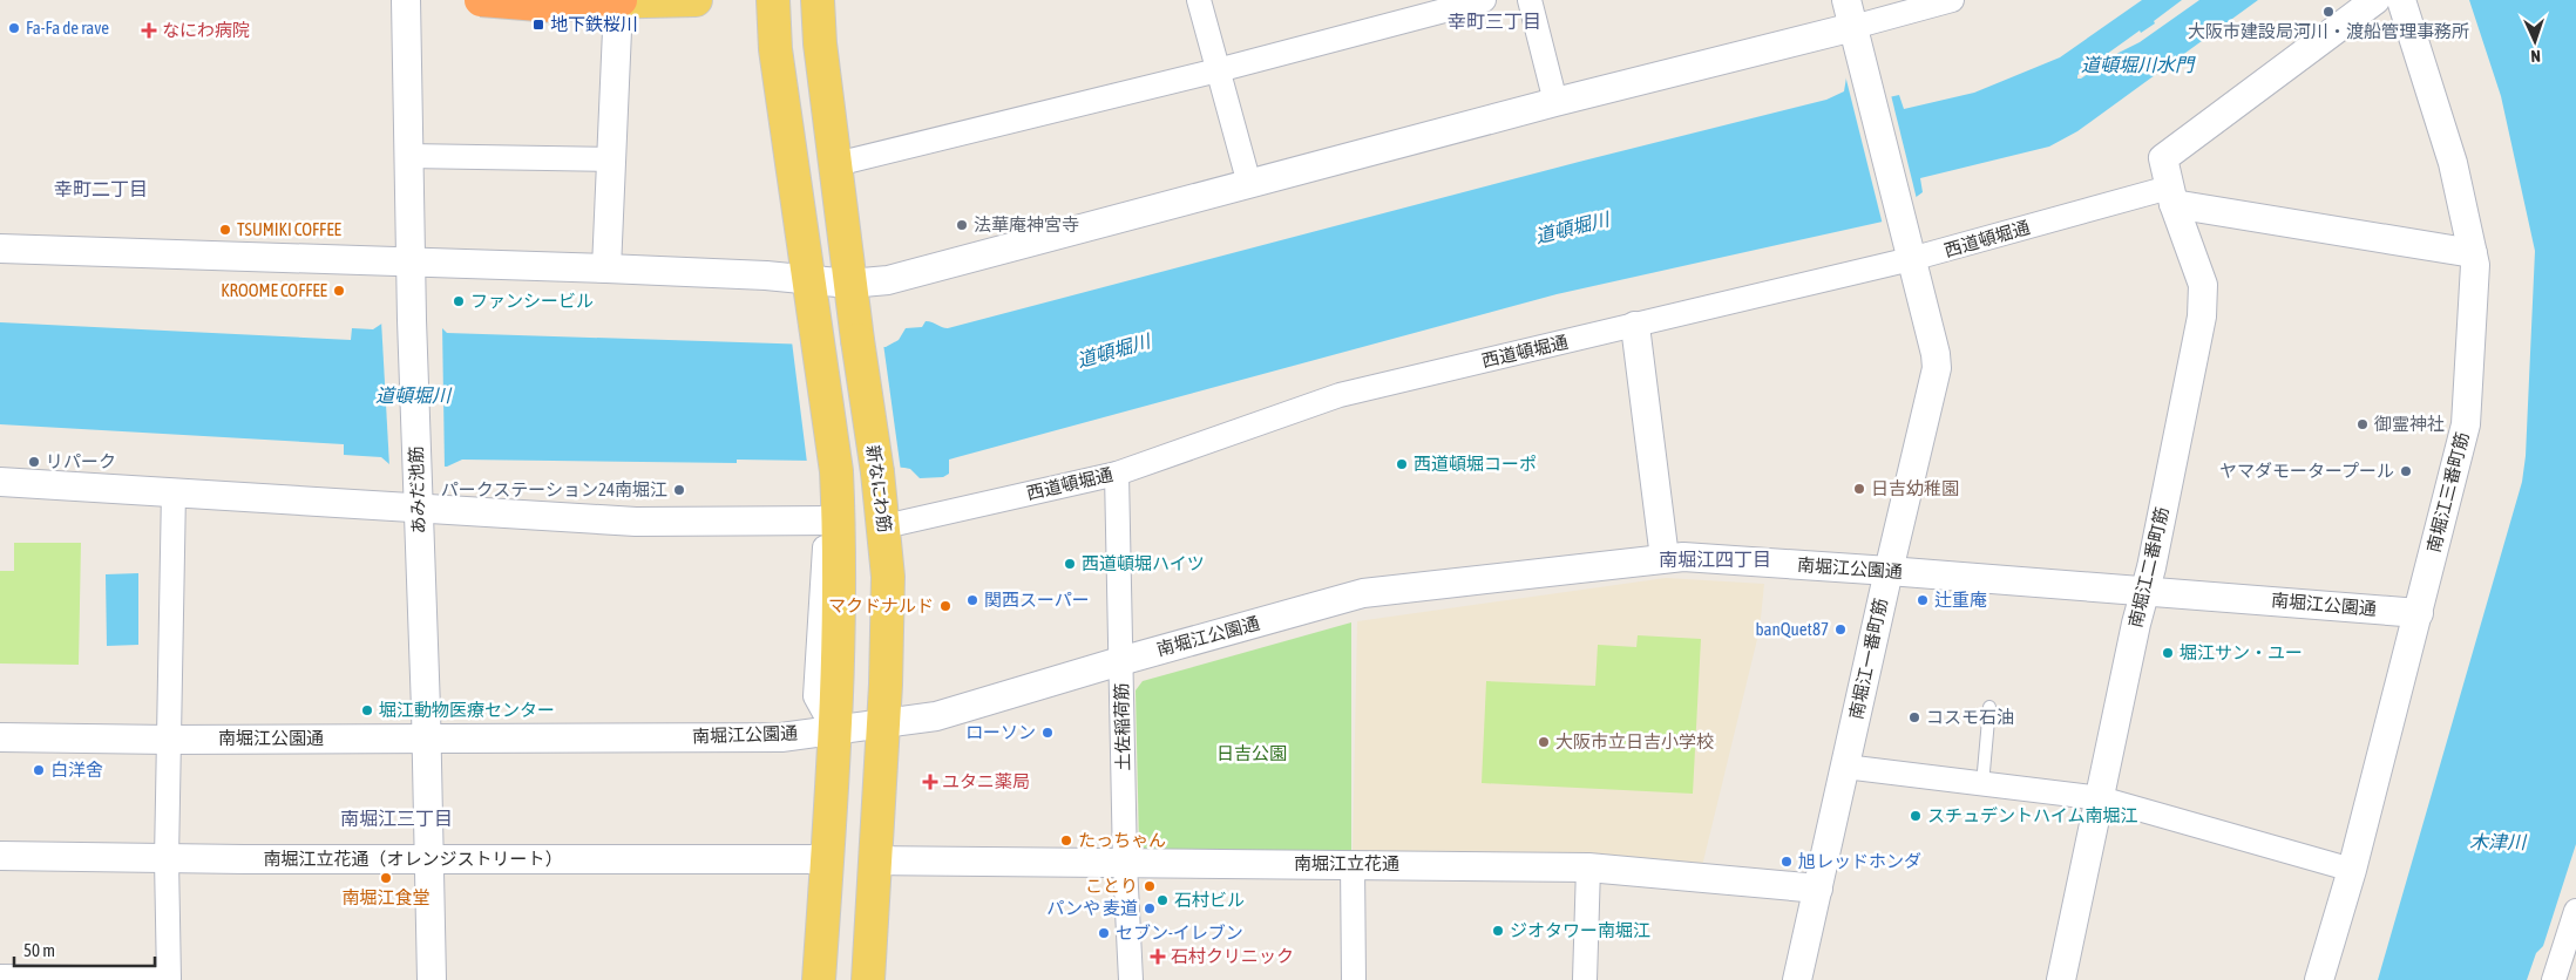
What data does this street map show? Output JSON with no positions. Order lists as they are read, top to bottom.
{
  "streets": {
    "main road": ["新なにわ筋"],
    "street": [
      "西道頓堀通",
      "あみだ池筋",
      "南堀江三番町筋",
      "南堀江二番町筋",
      "南堀江公園通",
      "南堀江一番町筋",
      "土佐稲荷筋",
      "南堀江立花通（オレンジストリート）",
      "南堀江立花通"
    ]
  },
  "crossings": [
    ["西道頓堀通", "新なにわ筋"],
    ["西道頓堀通", "南堀江二番町筋"],
    ["西道頓堀通", "南堀江一番町筋"],
    ["西道頓堀通", "土佐稲荷筋"],
    ["新なにわ筋", "南堀江公園通"],
    ["新なにわ筋", "南堀江立花通"],
    ["あみだ池筋", "南堀江公園通"],
    ["あみだ池筋", "南堀江立花通（オレンジストリート）"],
    ["南堀江三番町筋", "南堀江公園通"],
    ["南堀江二番町筋", "南堀江公園通"],
    ["南堀江公園通", "南堀江一番町筋"],
    ["南堀江公園通", "土佐稲荷筋"],
    ["南堀江一番町筋", "南堀江立花通"],
    ["土佐稲荷筋", "南堀江立花通"]
  ],
  "districts": [
    "幸町三丁目",
    "幸町二丁目",
    "南堀江四丁目",
    "南堀江三丁目"
  ],
  "water": ["道頓堀川水門", "道頓堀川", "木津川"],
  "parks": ["日吉公園"],
  "places": {
    "other": [
      "大阪市建設局河川・渡船管理事務所",
      "Fa-Fa de rave",
      "法華庵神宮寺",
      "TSUMIKI COFFEE",
      "KROOME COFFEE",
      "ファンシービル",
      "御霊神社",
      "リパーク",
      "西道頓堀コーポ",
      "ヤマダモータープール",
      "日吉幼稚園",
      "パークステーション24南堀江",
      "西道頓堀ハイツ",
      "関西スーパー",
      "辻重庵",
      "マクドナルド",
      "banQuet87",
      "堀江サン・ユー",
      "堀江動物医療センター",
      "コスモ石油",
      "ローソン",
      "大阪市立日吉小学校",
      "白洋舍",
      "スチュデントハイム南堀江",
      "たっちゃん",
      "旭レッドホンダ",
      "南堀江食堂",
      "ことり",
      "石村ビル",
      "パンや 麦道",
      "ジオタワー南堀江",
      "セブン-イレブン"
    ],
    "transit": ["地下鉄桜川"],
    "health": ["なにわ病院", "ユタニ薬局", "石村クリニック"]
  },
  "scale_bar": "50 m",
  "north": "bottom"
}
